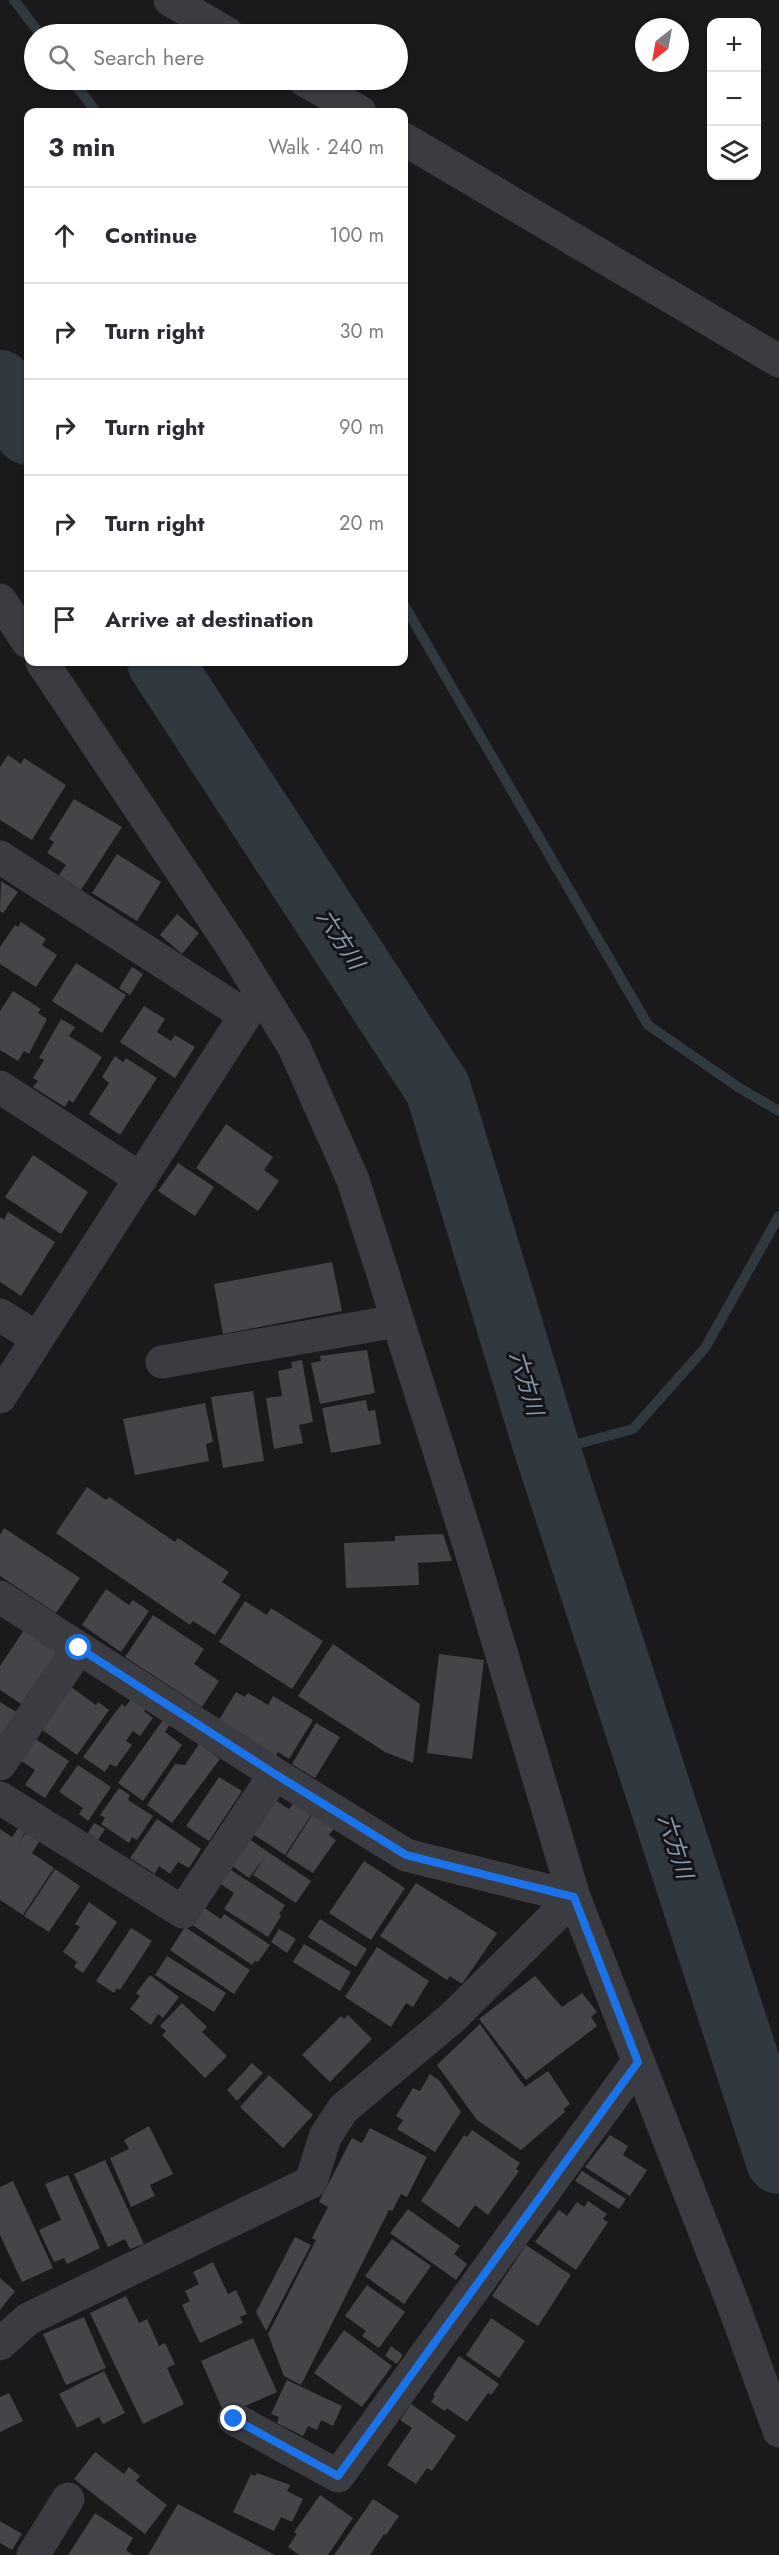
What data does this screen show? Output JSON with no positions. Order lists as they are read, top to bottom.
{
  "water": ["六方川"],
  "north": "bottom left",
  "page": {
    "map_buttons": ["+", "−"],
    "search": "Search here",
    "heading": ["3 min", "Walk · 240 m"],
    "list": [
      ["Continue", "100 m"],
      ["Turn right", "30 m"],
      ["Turn right", "90 m"],
      ["Turn right", "20 m"],
      "Arrive at destination"
    ]
  }
}
